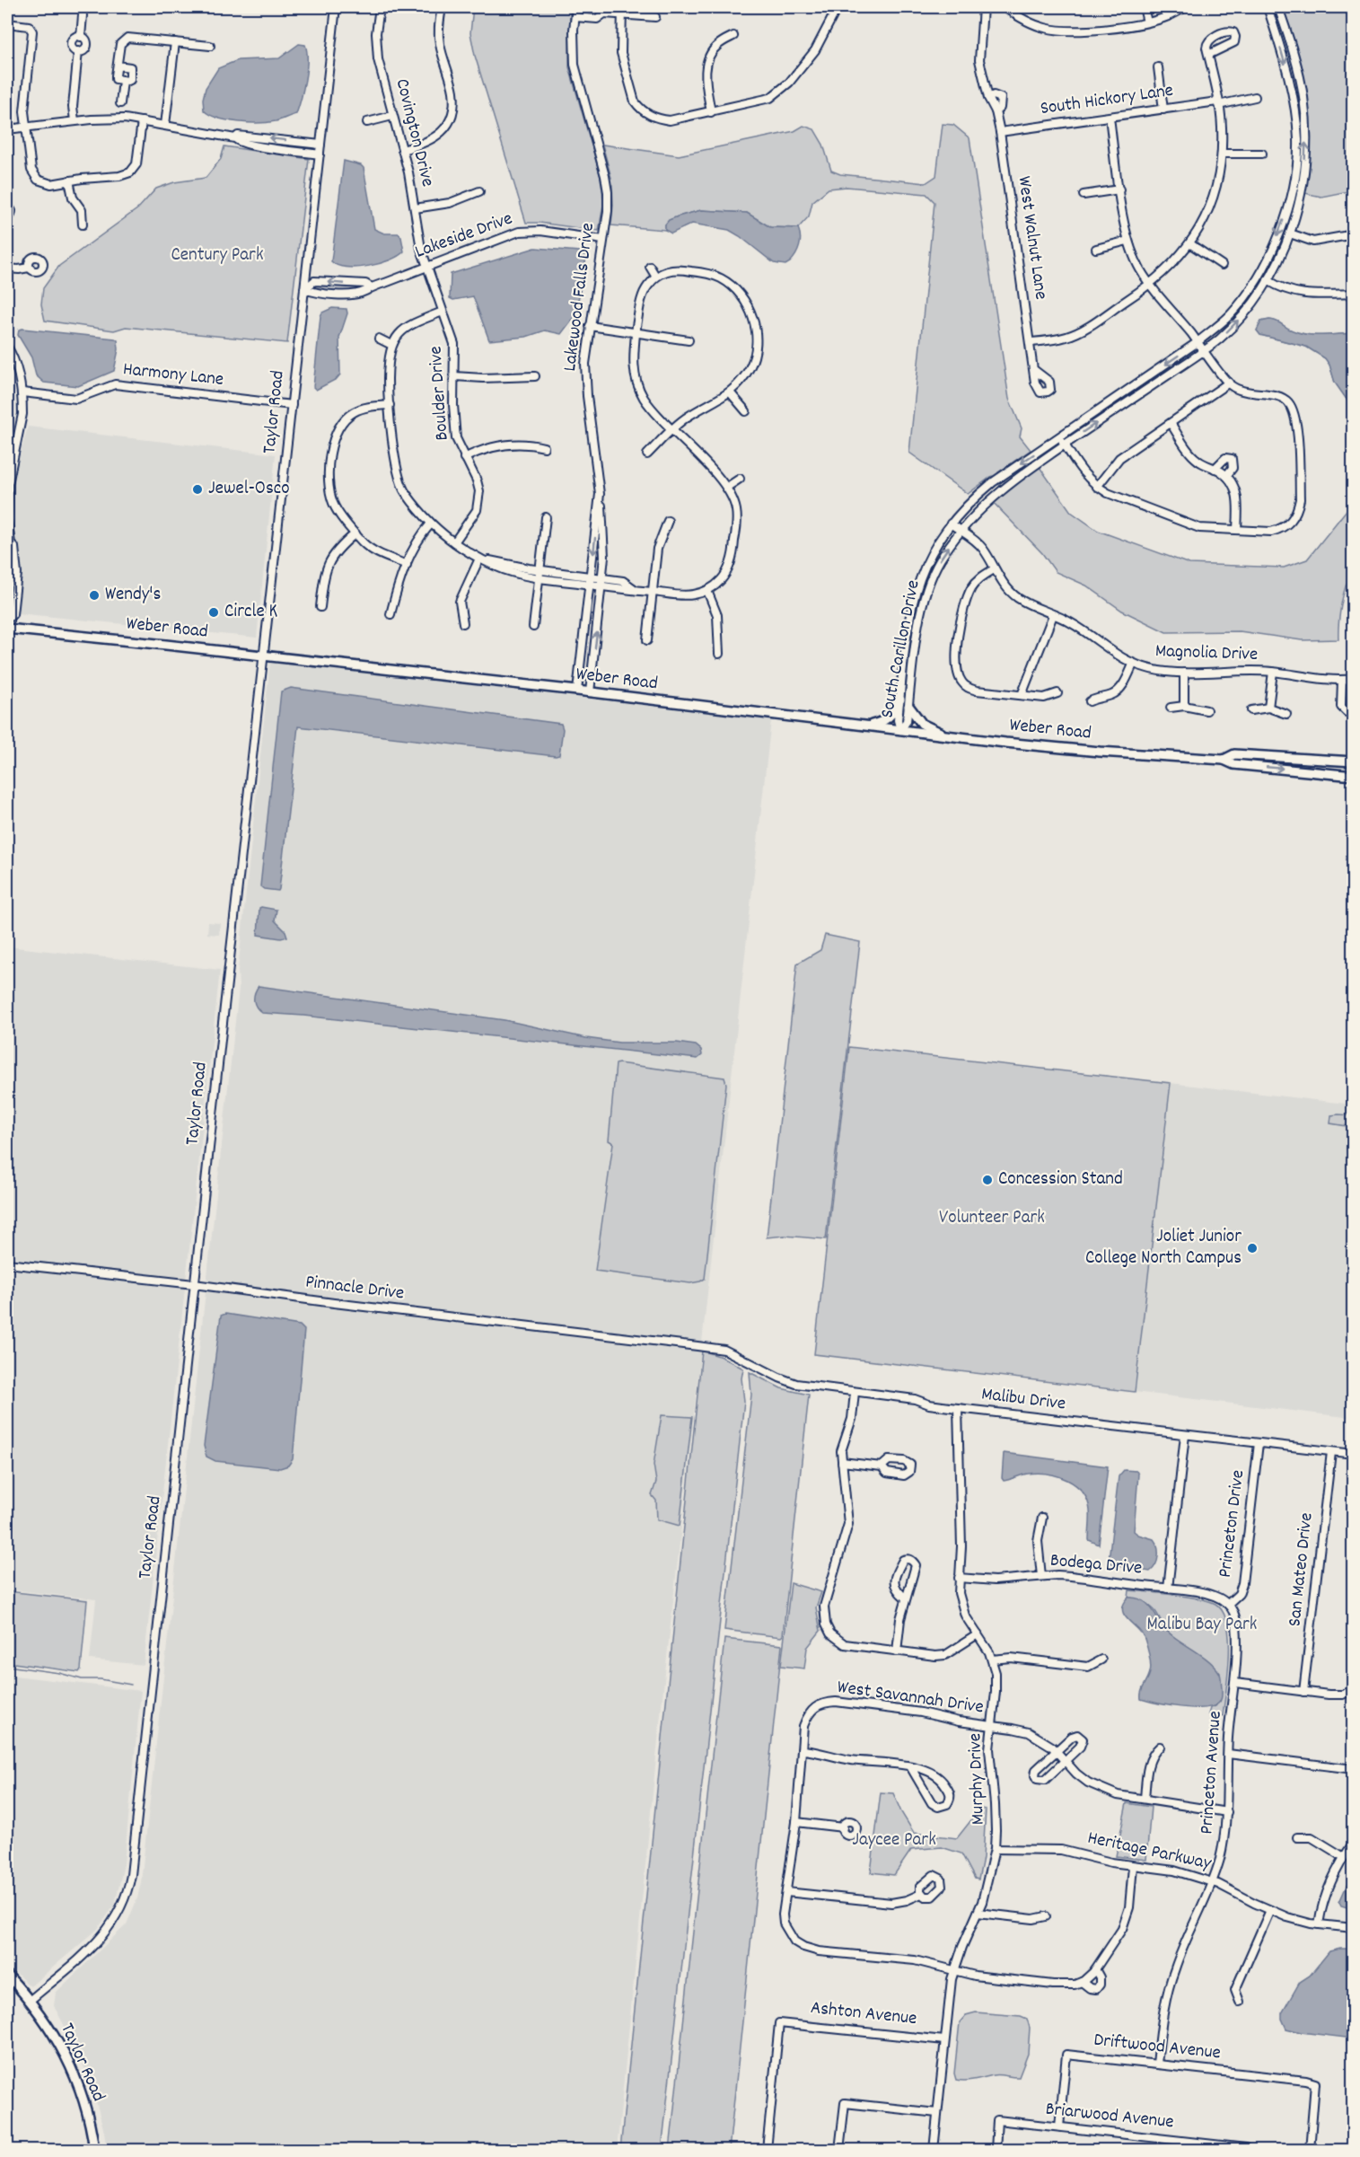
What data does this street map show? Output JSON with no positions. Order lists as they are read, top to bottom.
{
  "streets": {
    "main road": ["Taylor Road", "Weber Road"],
    "street": [
      "South Hickory Lane",
      "Covington Drive",
      "Lakeside Drive",
      "West Walnut Lane",
      "Lakewood Falls Drive",
      "Harmony Lane",
      "Boulder Drive",
      "South Carillon Drive",
      "Magnolia Drive",
      "Pinnacle Drive",
      "Malibu Drive",
      "Princeton Drive",
      "Bodega Drive",
      "San Mateo Drive",
      "West Savannah Drive",
      "Princeton Avenue",
      "Murphy Drive",
      "Heritage Parkway",
      "Ashton Avenue",
      "Driftwood Avenue",
      "Briarwood Avenue"
    ]
  },
  "crossings": [
    ["South Hickory Lane", "West Walnut Lane"],
    ["Covington Drive", "Lakeside Drive"],
    ["Covington Drive", "Boulder Drive"],
    ["Lakeside Drive", "Lakewood Falls Drive"],
    ["Lakeside Drive", "Boulder Drive"],
    ["Lakeside Drive", "Taylor Road"],
    ["Lakewood Falls Drive", "Weber Road"],
    ["Harmony Lane", "Taylor Road"],
    ["Taylor Road", "Weber Road"],
    ["Taylor Road", "Pinnacle Drive"],
    ["Weber Road", "South Carillon Drive"],
    ["South Carillon Drive", "Magnolia Drive"],
    ["Pinnacle Drive", "Malibu Drive"],
    ["Malibu Drive", "Princeton Drive"],
    ["Malibu Drive", "San Mateo Drive"],
    ["Malibu Drive", "Murphy Drive"],
    ["Princeton Drive", "Bodega Drive"],
    ["Princeton Drive", "Princeton Avenue"],
    ["Bodega Drive", "Princeton Avenue"],
    ["Bodega Drive", "Murphy Drive"],
    ["West Savannah Drive", "Princeton Avenue"],
    ["West Savannah Drive", "Murphy Drive"],
    ["Princeton Avenue", "Heritage Parkway"],
    ["Princeton Avenue", "Driftwood Avenue"],
    ["Murphy Drive", "Heritage Parkway"],
    ["Murphy Drive", "Ashton Avenue"],
    ["Driftwood Avenue", "Briarwood Avenue"]
  ],
  "parks": [
    "Century Park",
    "Volunteer Park",
    "Malibu Bay Park",
    "Jaycee Park"
  ],
  "places": [
    "Jewel-Osco",
    "Wendy's",
    "Circle K",
    "Concession Stand",
    "Joliet Junior College North Campus"
  ]
}
